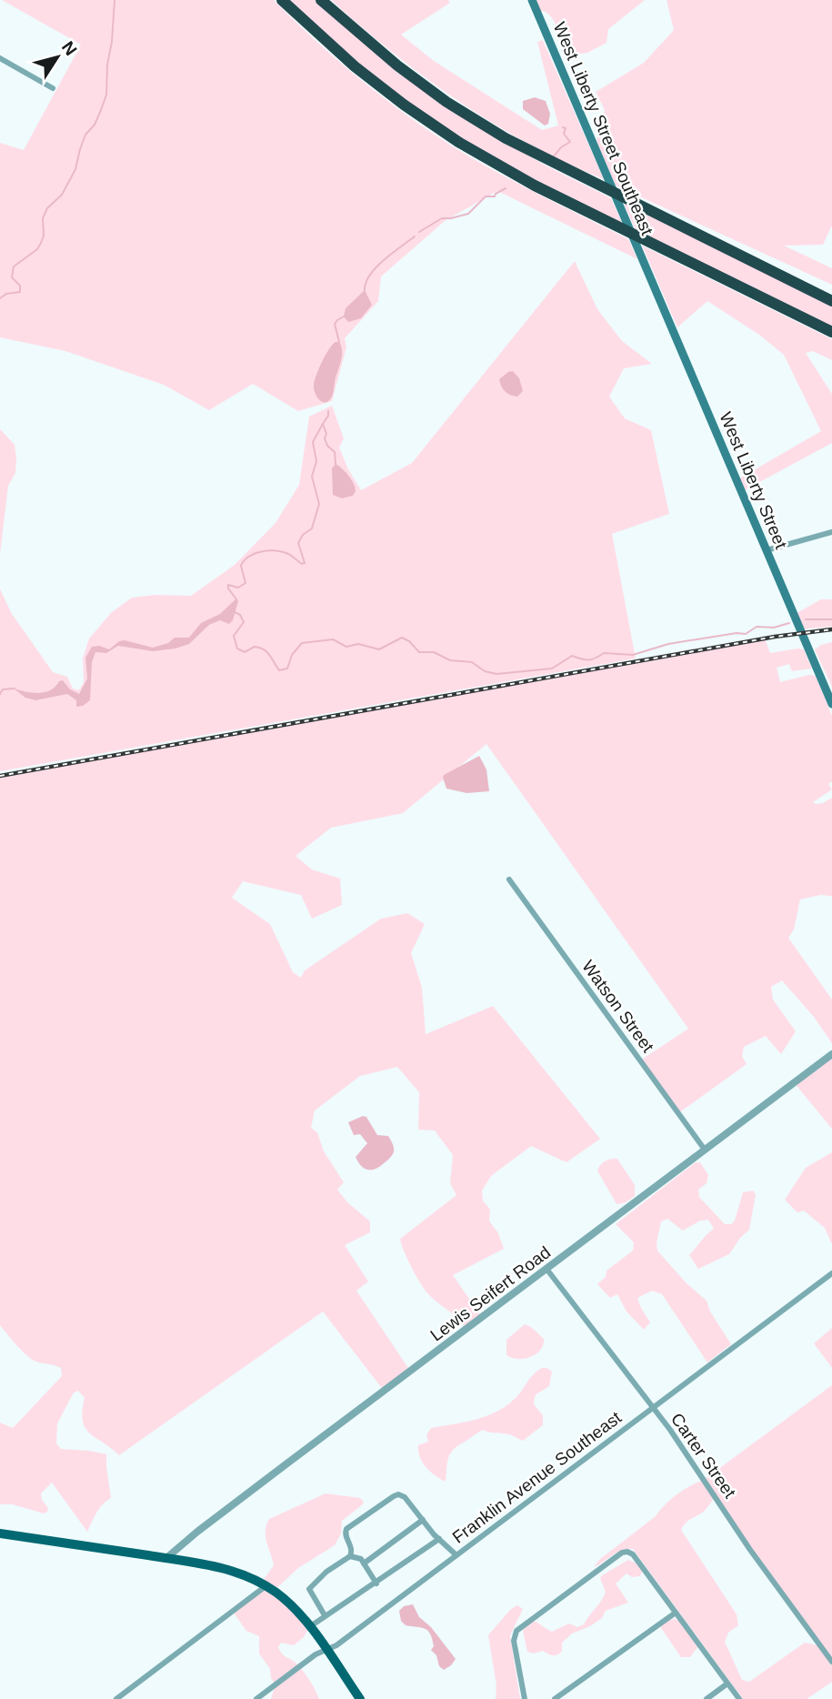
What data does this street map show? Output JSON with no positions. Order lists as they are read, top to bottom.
{
  "streets": {
    "main road": ["West Liberty Street Southeast", "West Liberty Street"],
    "street": [
      "Watson Street",
      "Lewis Seifert Road",
      "Carter Street",
      "Franklin Avenue Southeast"
    ]
  },
  "crossings": [
    ["West Liberty Street Southeast", "West Liberty Street"],
    ["Watson Street", "Lewis Seifert Road"],
    ["Lewis Seifert Road", "Carter Street"],
    ["Carter Street", "Franklin Avenue Southeast"]
  ],
  "north": "top right"
}
